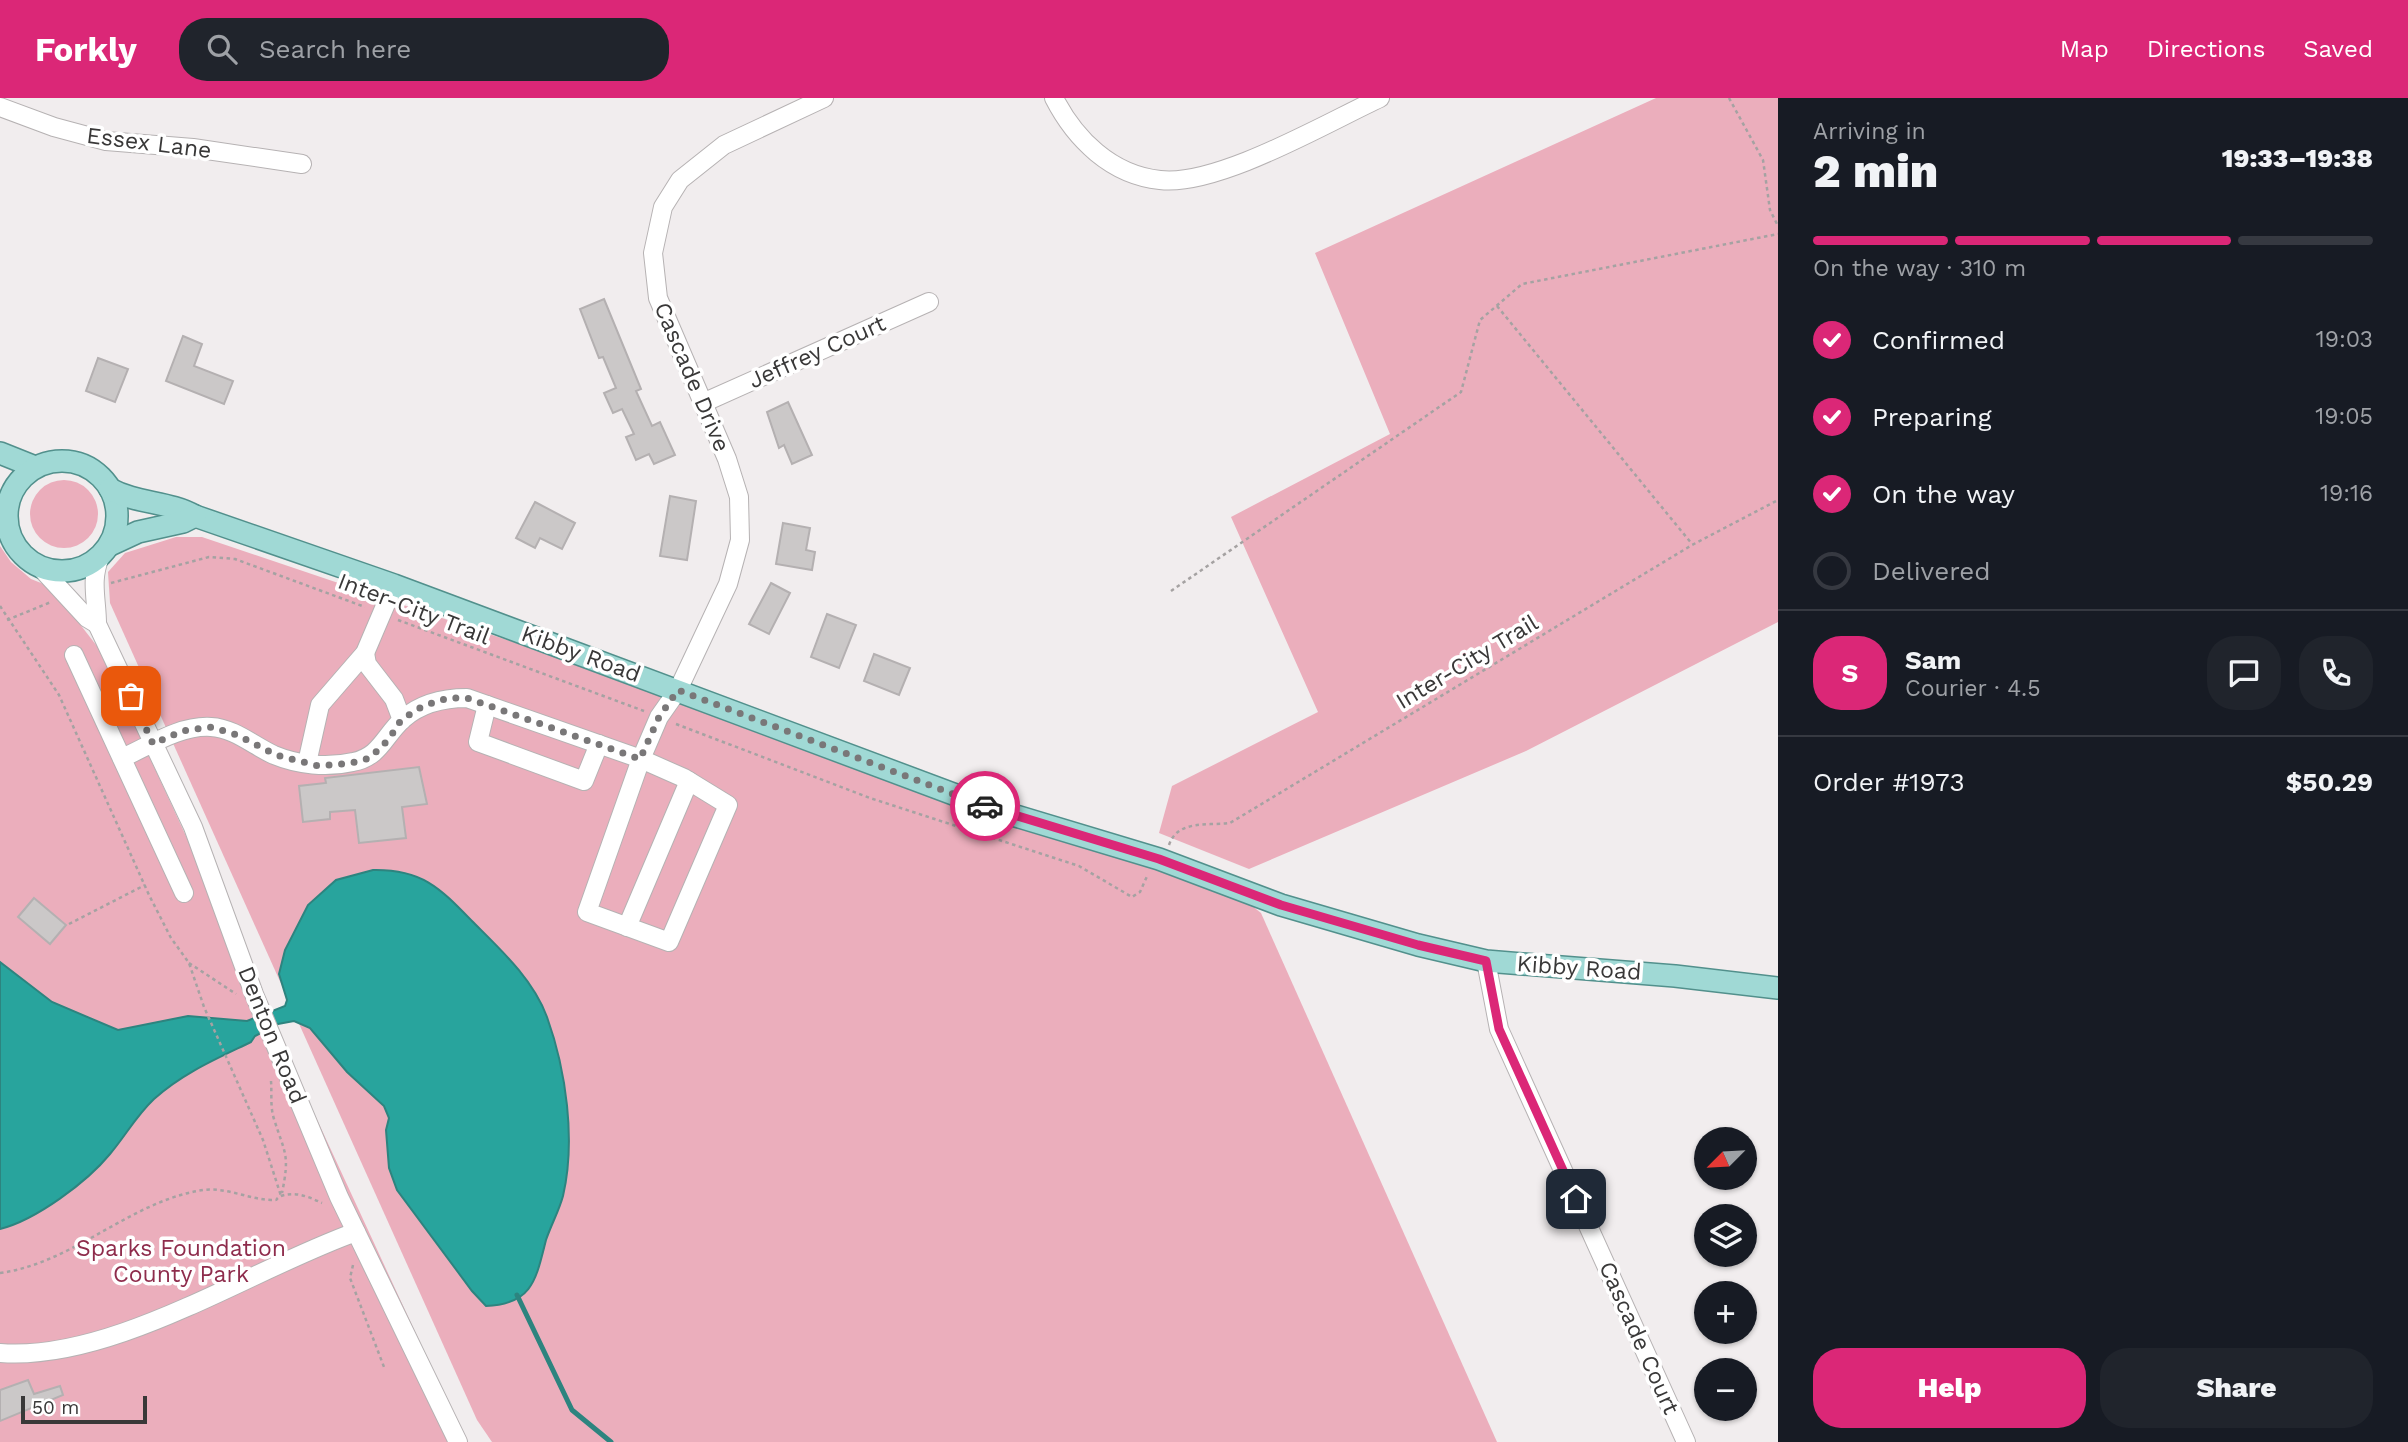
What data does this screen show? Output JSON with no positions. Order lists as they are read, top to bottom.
{
  "streets": {
    "main road": ["Kibby Road"],
    "street": [
      "Essex Lane",
      "Jeffrey Court",
      "Cascade Drive",
      "Denton Road",
      "Cascade Court"
    ],
    "path": ["Inter-City Trail"]
  },
  "crossings": [
    ["Jeffrey Court", "Cascade Drive"],
    ["Cascade Drive", "Inter-City Trail"],
    ["Cascade Drive", "Kibby Road"],
    ["Inter-City Trail", "Denton Road"],
    ["Kibby Road", "Denton Road"],
    ["Kibby Road", "Cascade Court"]
  ],
  "parks": ["Sparks Foundation County Park"],
  "scale_bar": "50 m",
  "north": "bottom left",
  "page": {
    "header": "Forkly",
    "search": "Search here",
    "nav": ["Map", "Directions", "Saved"],
    "heading": ["2 min", "Arriving in", "19:33–19:38"],
    "panel": [
      "Sam",
      "Courier · 4.5",
      "Order #1973",
      "$50.29"
    ],
    "bar": "On the way · 310 m",
    "list": [
      ["Confirmed", "19:03"],
      ["Preparing", "19:05"],
      ["On the way", "19:16"],
      "Delivered"
    ],
    "round": "S",
    "map_buttons": ["+", "−"],
    "buttons": ["Help", "Share"],
    "scale": "50 m"
  }
}
